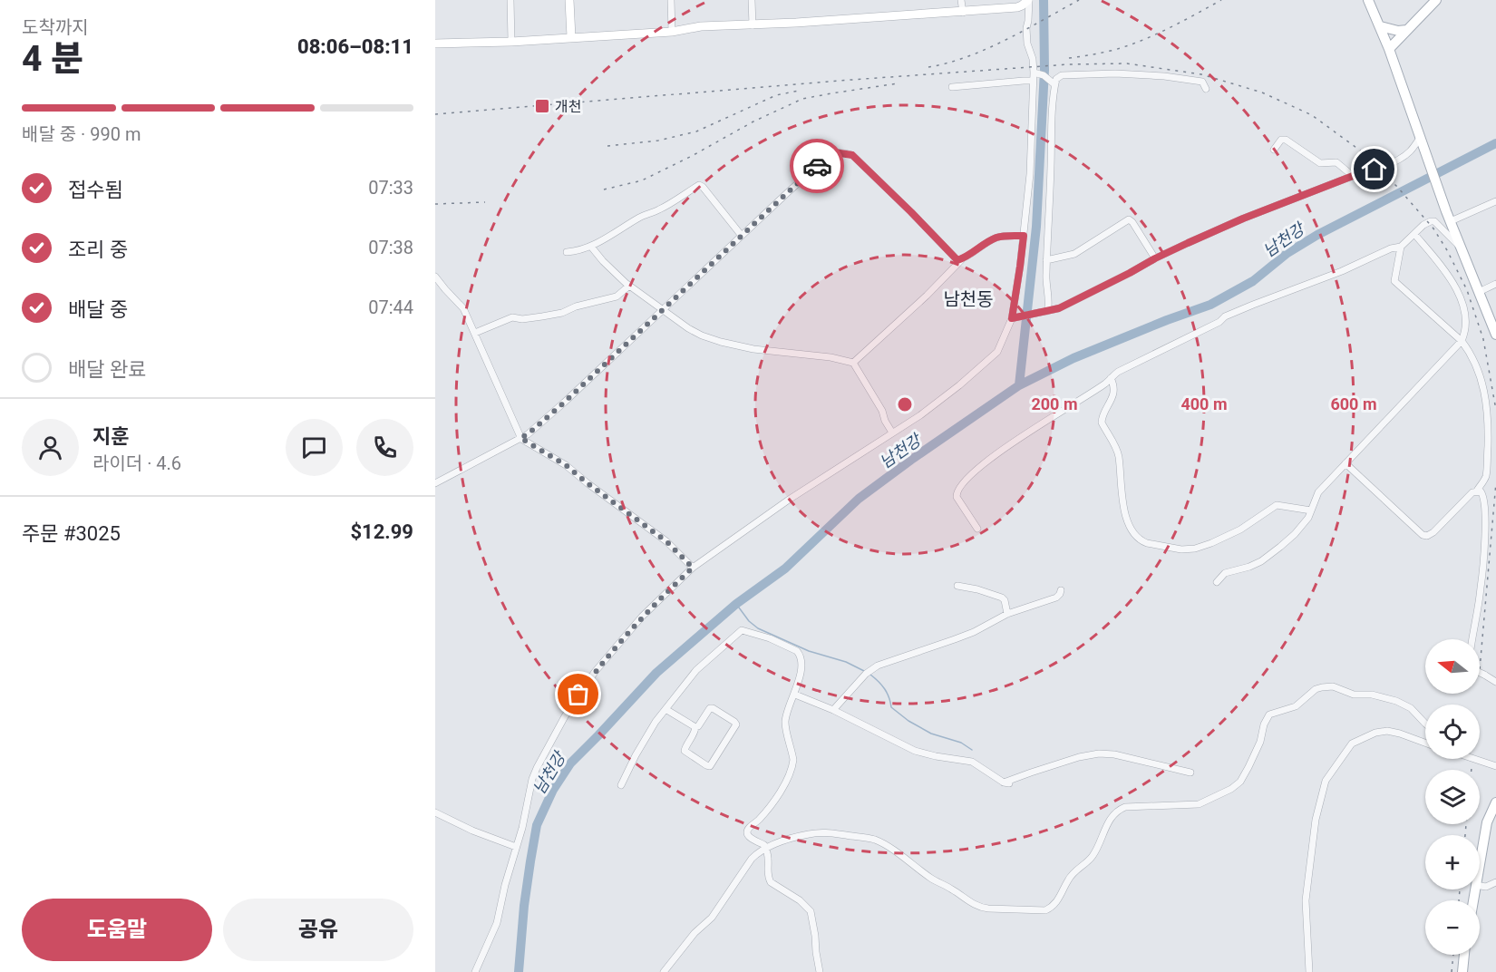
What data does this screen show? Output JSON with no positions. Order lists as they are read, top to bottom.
{
  "districts": ["남천동"],
  "water": ["남천강"],
  "places": {
    "transit": ["개천"]
  },
  "north": "left",
  "page": {
    "heading": ["4 분", "도착까지", "08:06–08:11"],
    "panel": [
      "지훈",
      "라이더 · 4.6",
      "주문 #3025",
      "$12.99"
    ],
    "bar": "배달 중 · 990 m",
    "list": [
      ["접수됨", "07:33"],
      ["조리 중", "07:38"],
      ["배달 중", "07:44"],
      "배달 완료"
    ],
    "map_buttons": ["+", "−"],
    "buttons": ["도움말", "공유"]
  },
  "rings": ["200 m", "400 m", "600 m"]
}
